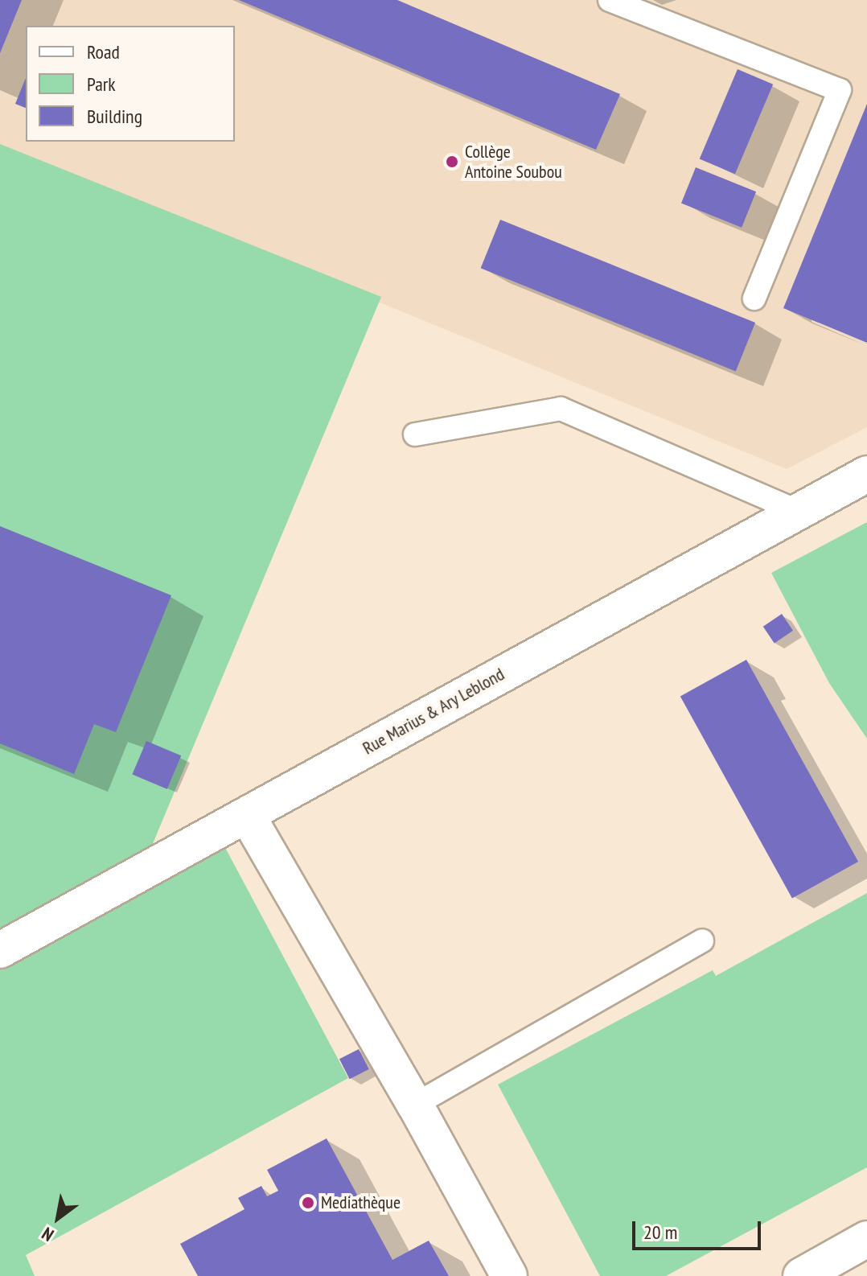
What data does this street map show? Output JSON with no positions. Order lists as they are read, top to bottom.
{
  "streets": {
    "street": ["Rue Marius & Ary Leblond"]
  },
  "places": ["Collège Antoine Soubou", "Mediathèque"],
  "legend": ["Road", "Park", "Building"],
  "scale_bar": "20 m",
  "north": "bottom left"
}
